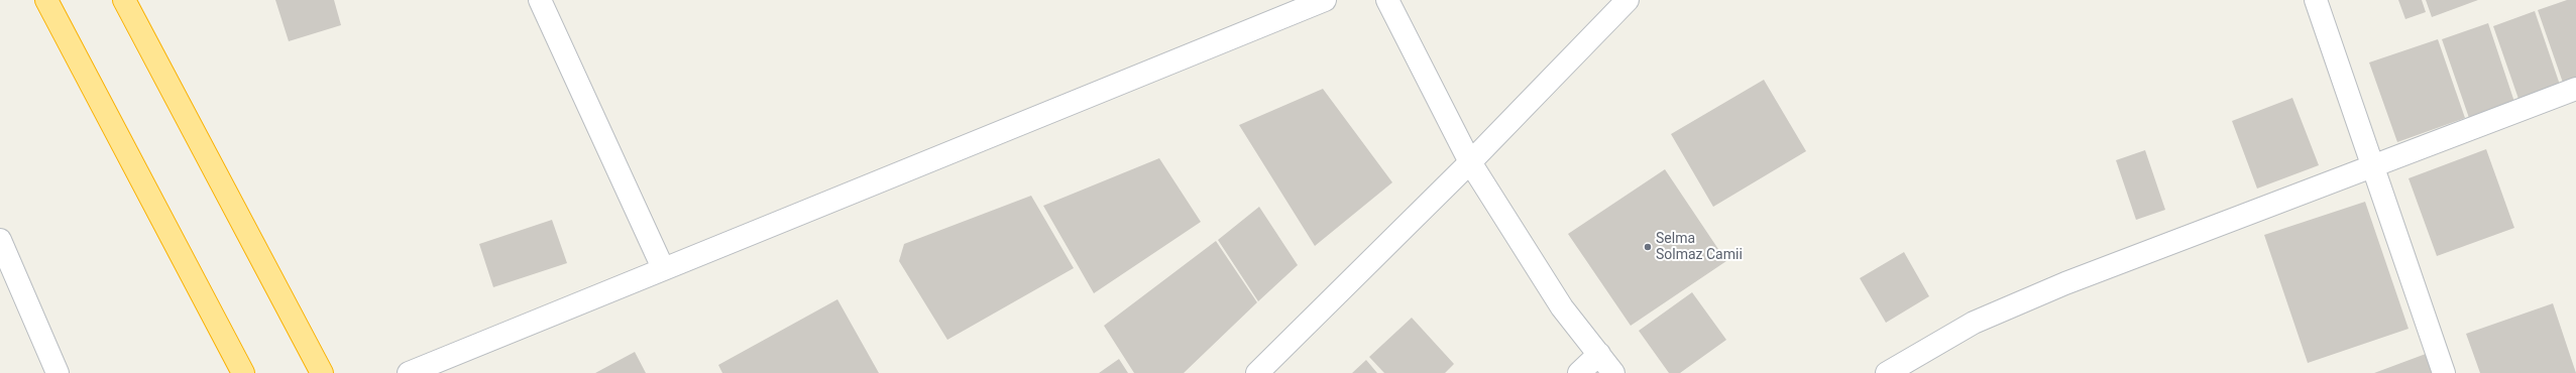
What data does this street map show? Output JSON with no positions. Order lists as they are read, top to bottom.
{
  "places": ["Selma Solmaz Camii"]
}
